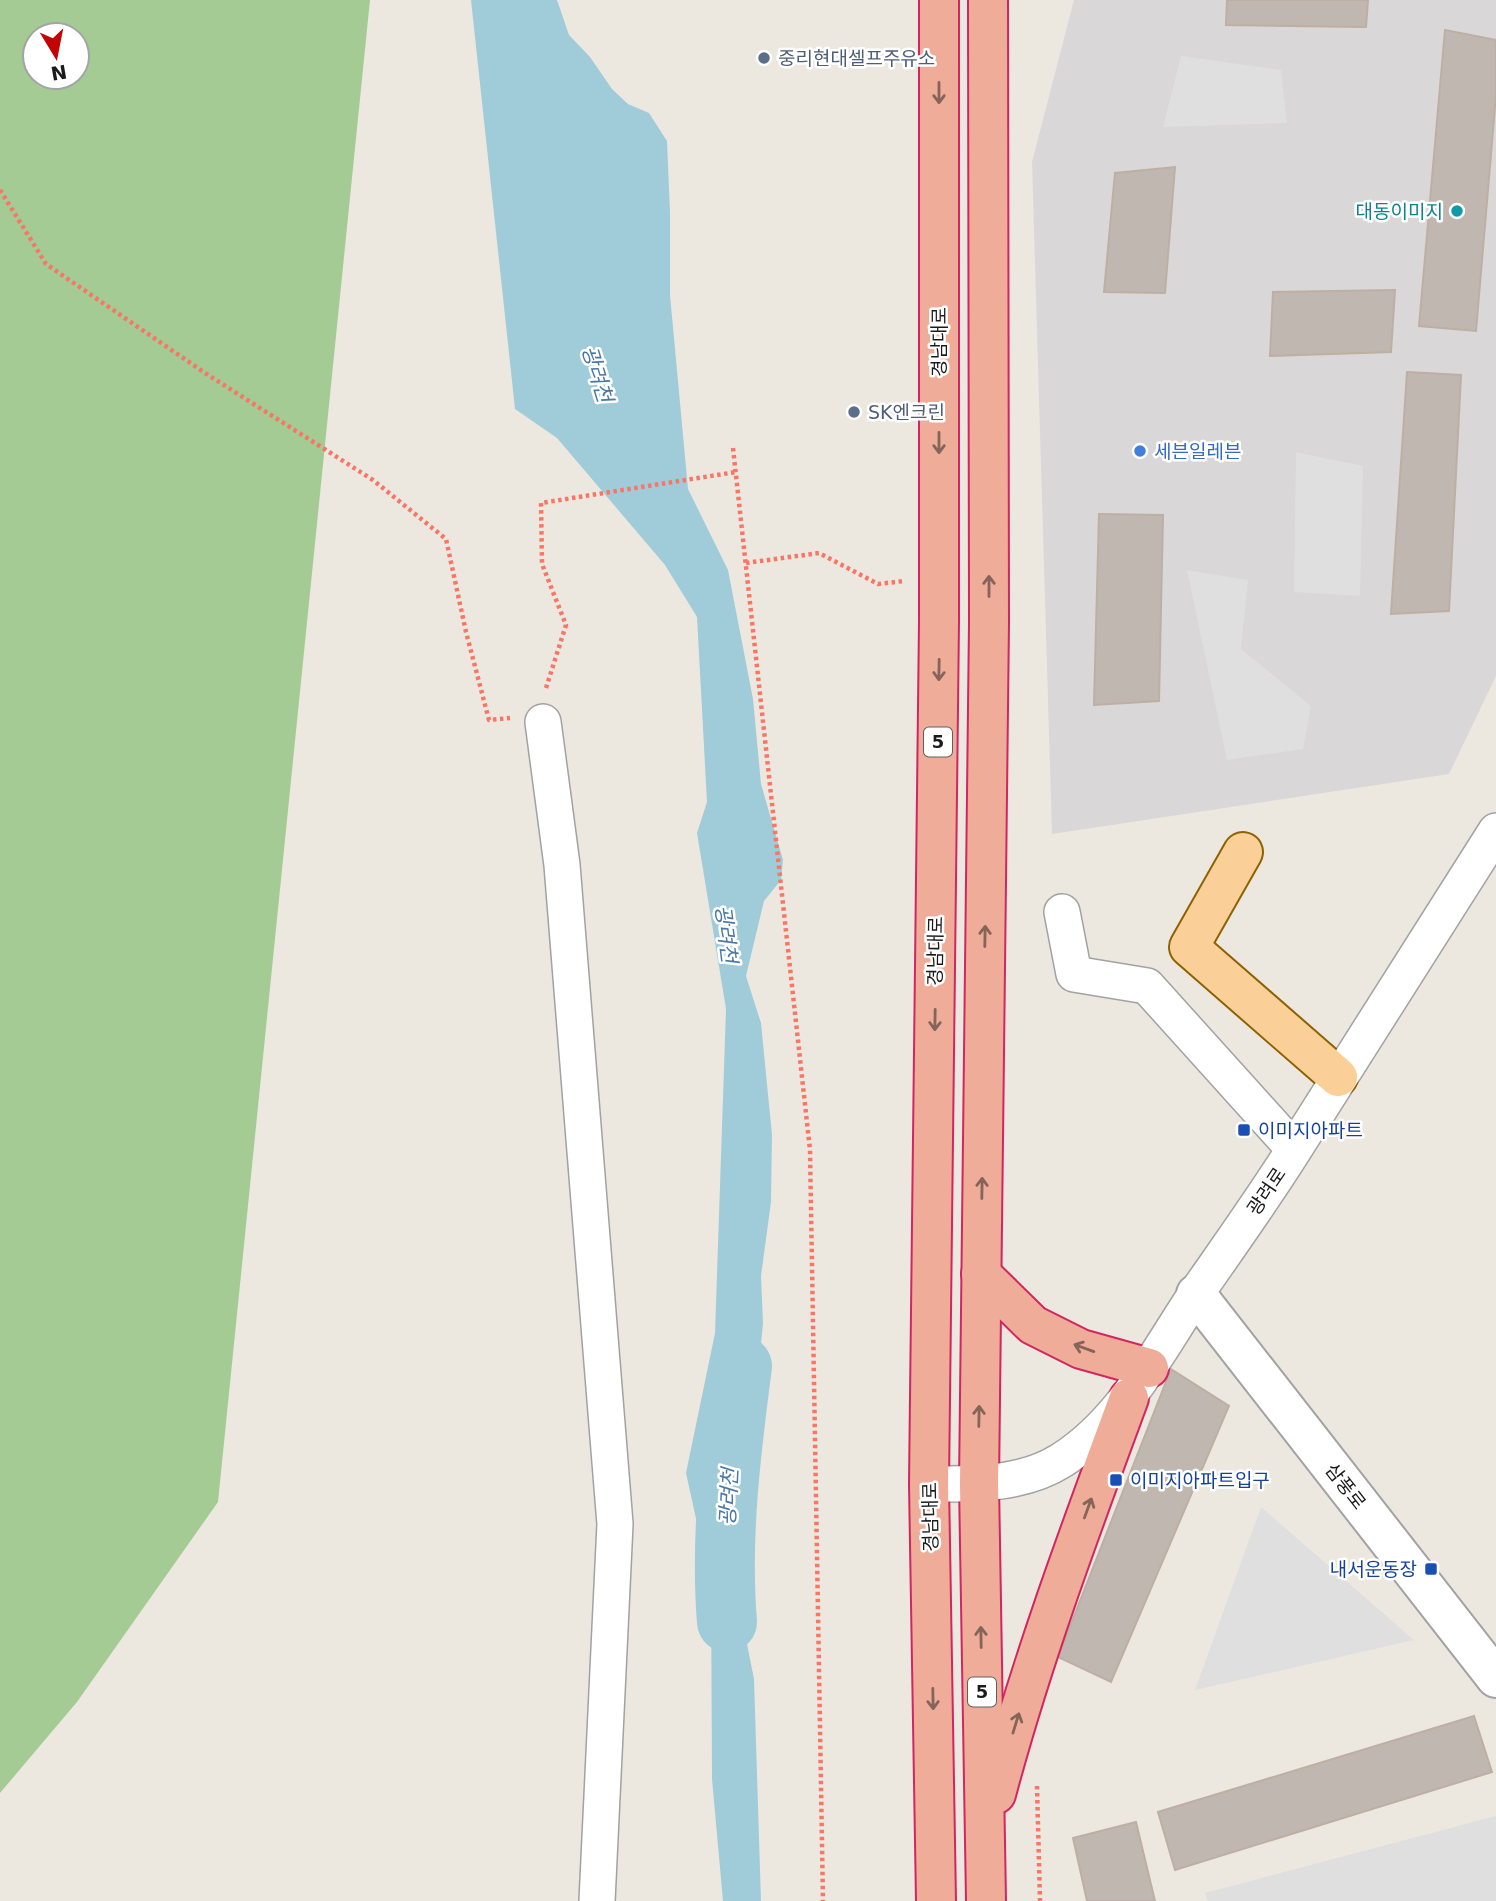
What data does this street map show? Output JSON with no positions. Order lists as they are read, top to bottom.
{
  "streets": {
    "highway": ["경남대로", "5"],
    "street": ["광려로", "삼풍로"]
  },
  "crossings": [
    ["경남대로", "광려로"],
    ["5", "광려로"],
    ["광려로", "삼풍로"]
  ],
  "water": ["광려천"],
  "places": {
    "other": [
      "중리현대셀프주유소",
      "대동이미지",
      "SK엔크린",
      "세븐일레븐"
    ],
    "transit": ["이미지아파트", "이미지아파트입구", "내서운동장"]
  },
  "north": "bottom"
}
